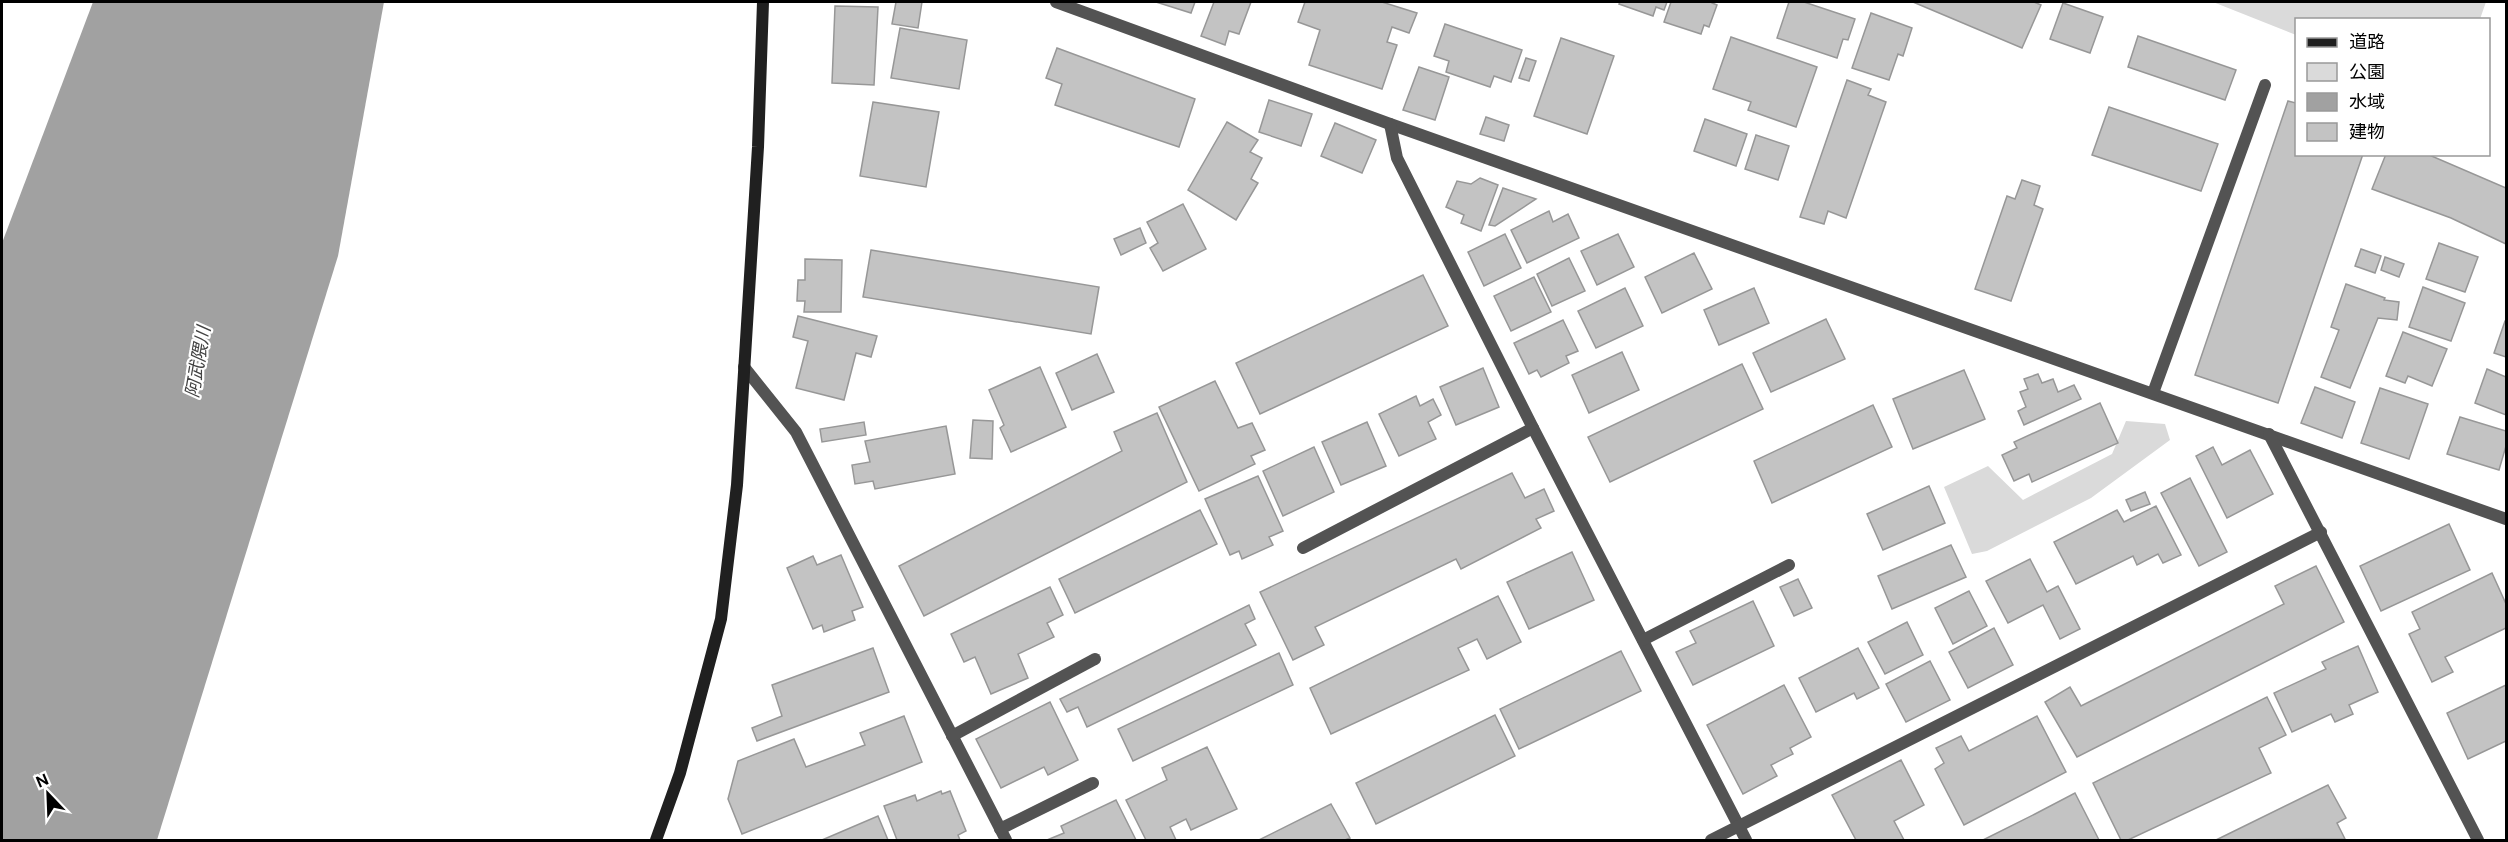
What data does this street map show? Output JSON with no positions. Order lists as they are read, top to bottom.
{
  "water": ["阿武隈川"],
  "legend": [
    "道路",
    "公園",
    "水域",
    "建物"
  ],
  "north": "top left"
}
